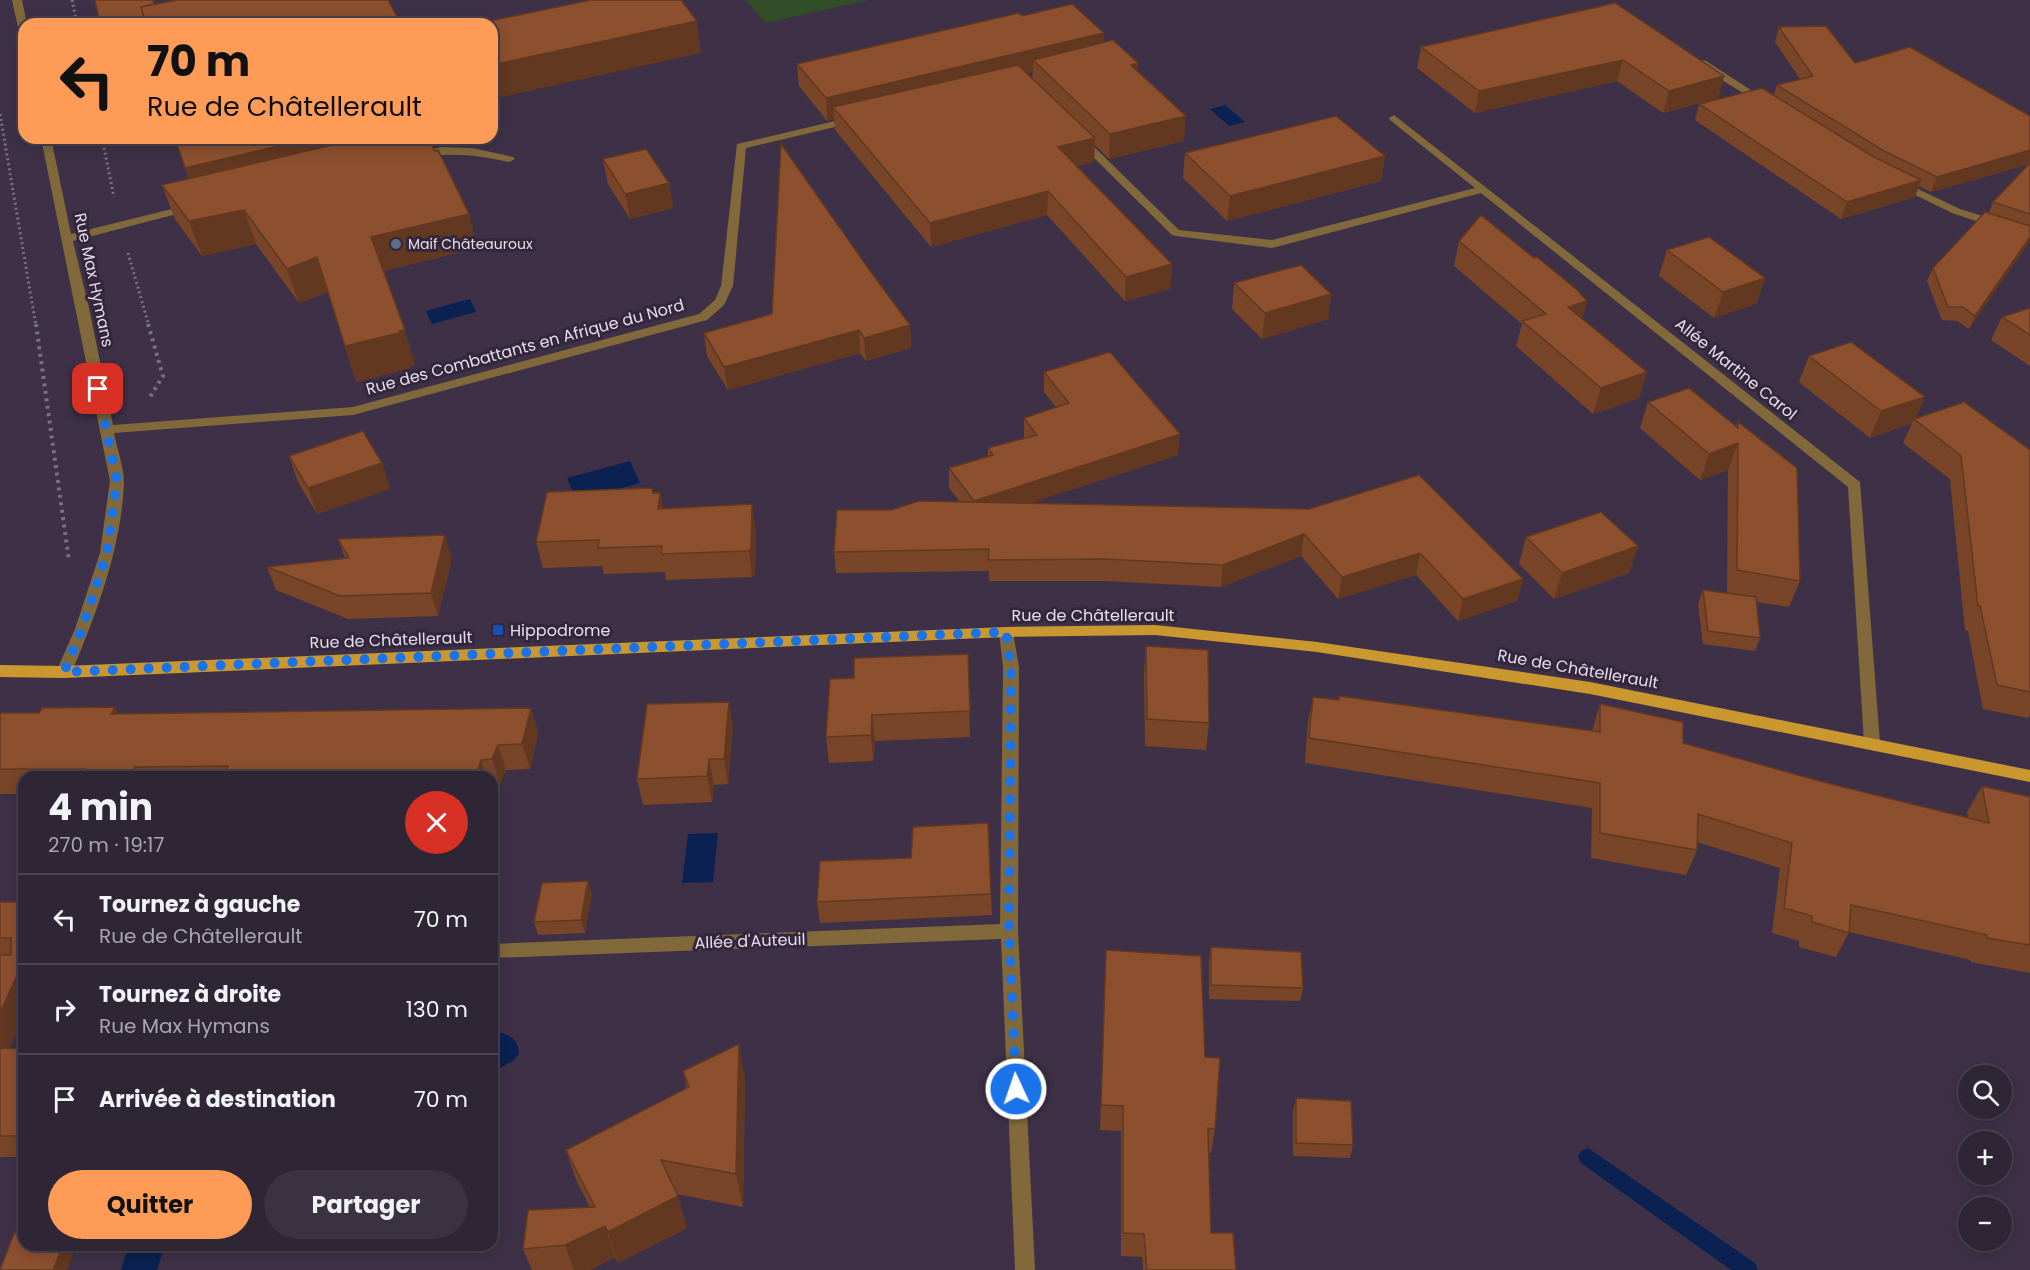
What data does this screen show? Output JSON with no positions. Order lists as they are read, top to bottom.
{
  "streets": {
    "main road": ["Rue de Châtellerault"],
    "street": [
      "Rue Max Hymans",
      "Rue des Combattants en Afrique du Nord",
      "Allée Martine Carol",
      "Allée d'Auteuil"
    ]
  },
  "crossings": [
    ["Rue Max Hymans", "Rue des Combattants en Afrique du Nord"],
    ["Rue Max Hymans", "Rue de Châtellerault"],
    ["Allée Martine Carol", "Rue de Châtellerault"]
  ],
  "places": {
    "other": ["Maif Châteauroux"],
    "transit": ["Hippodrome"]
  },
  "page": {
    "turn": ["70 m", "Rue de Châtellerault"],
    "heading": ["4 min", "270 m · 19:17"],
    "list": [
      {
        "name": "Tournez à gauche",
        "note": "Rue de Châtellerault",
        "value": "70 m"
      },
      {
        "name": "Tournez à droite",
        "note": "Rue Max Hymans",
        "value": "130 m"
      },
      {
        "name": "Arrivée à destination",
        "value": "70 m"
      }
    ],
    "map_buttons": ["+", "−"],
    "buttons": ["Quitter", "Partager"]
  }
}
